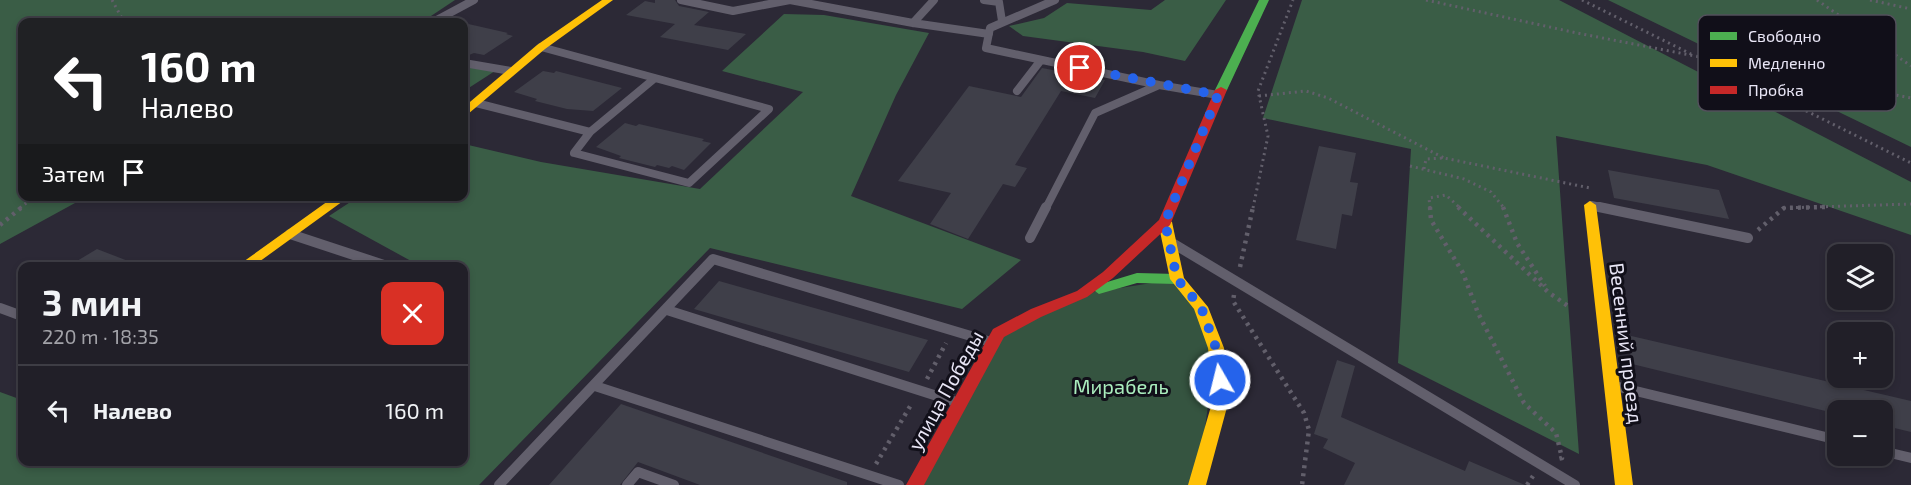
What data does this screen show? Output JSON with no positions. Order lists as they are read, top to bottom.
{
  "streets": {
    "street": ["Весенний проезд", "улица Победы"]
  },
  "parks": ["Мирабель"],
  "legend": ["Свободно", "Медленно", "Пробка"],
  "page": {
    "turn": ["160 m", "Налево"],
    "then": "Затем",
    "map_buttons": ["+", "−"],
    "heading": ["3 мин", "220 m · 18:35"],
    "list": [
      {
        "name": "Налево",
        "value": "160 m"
      }
    ]
  }
}
